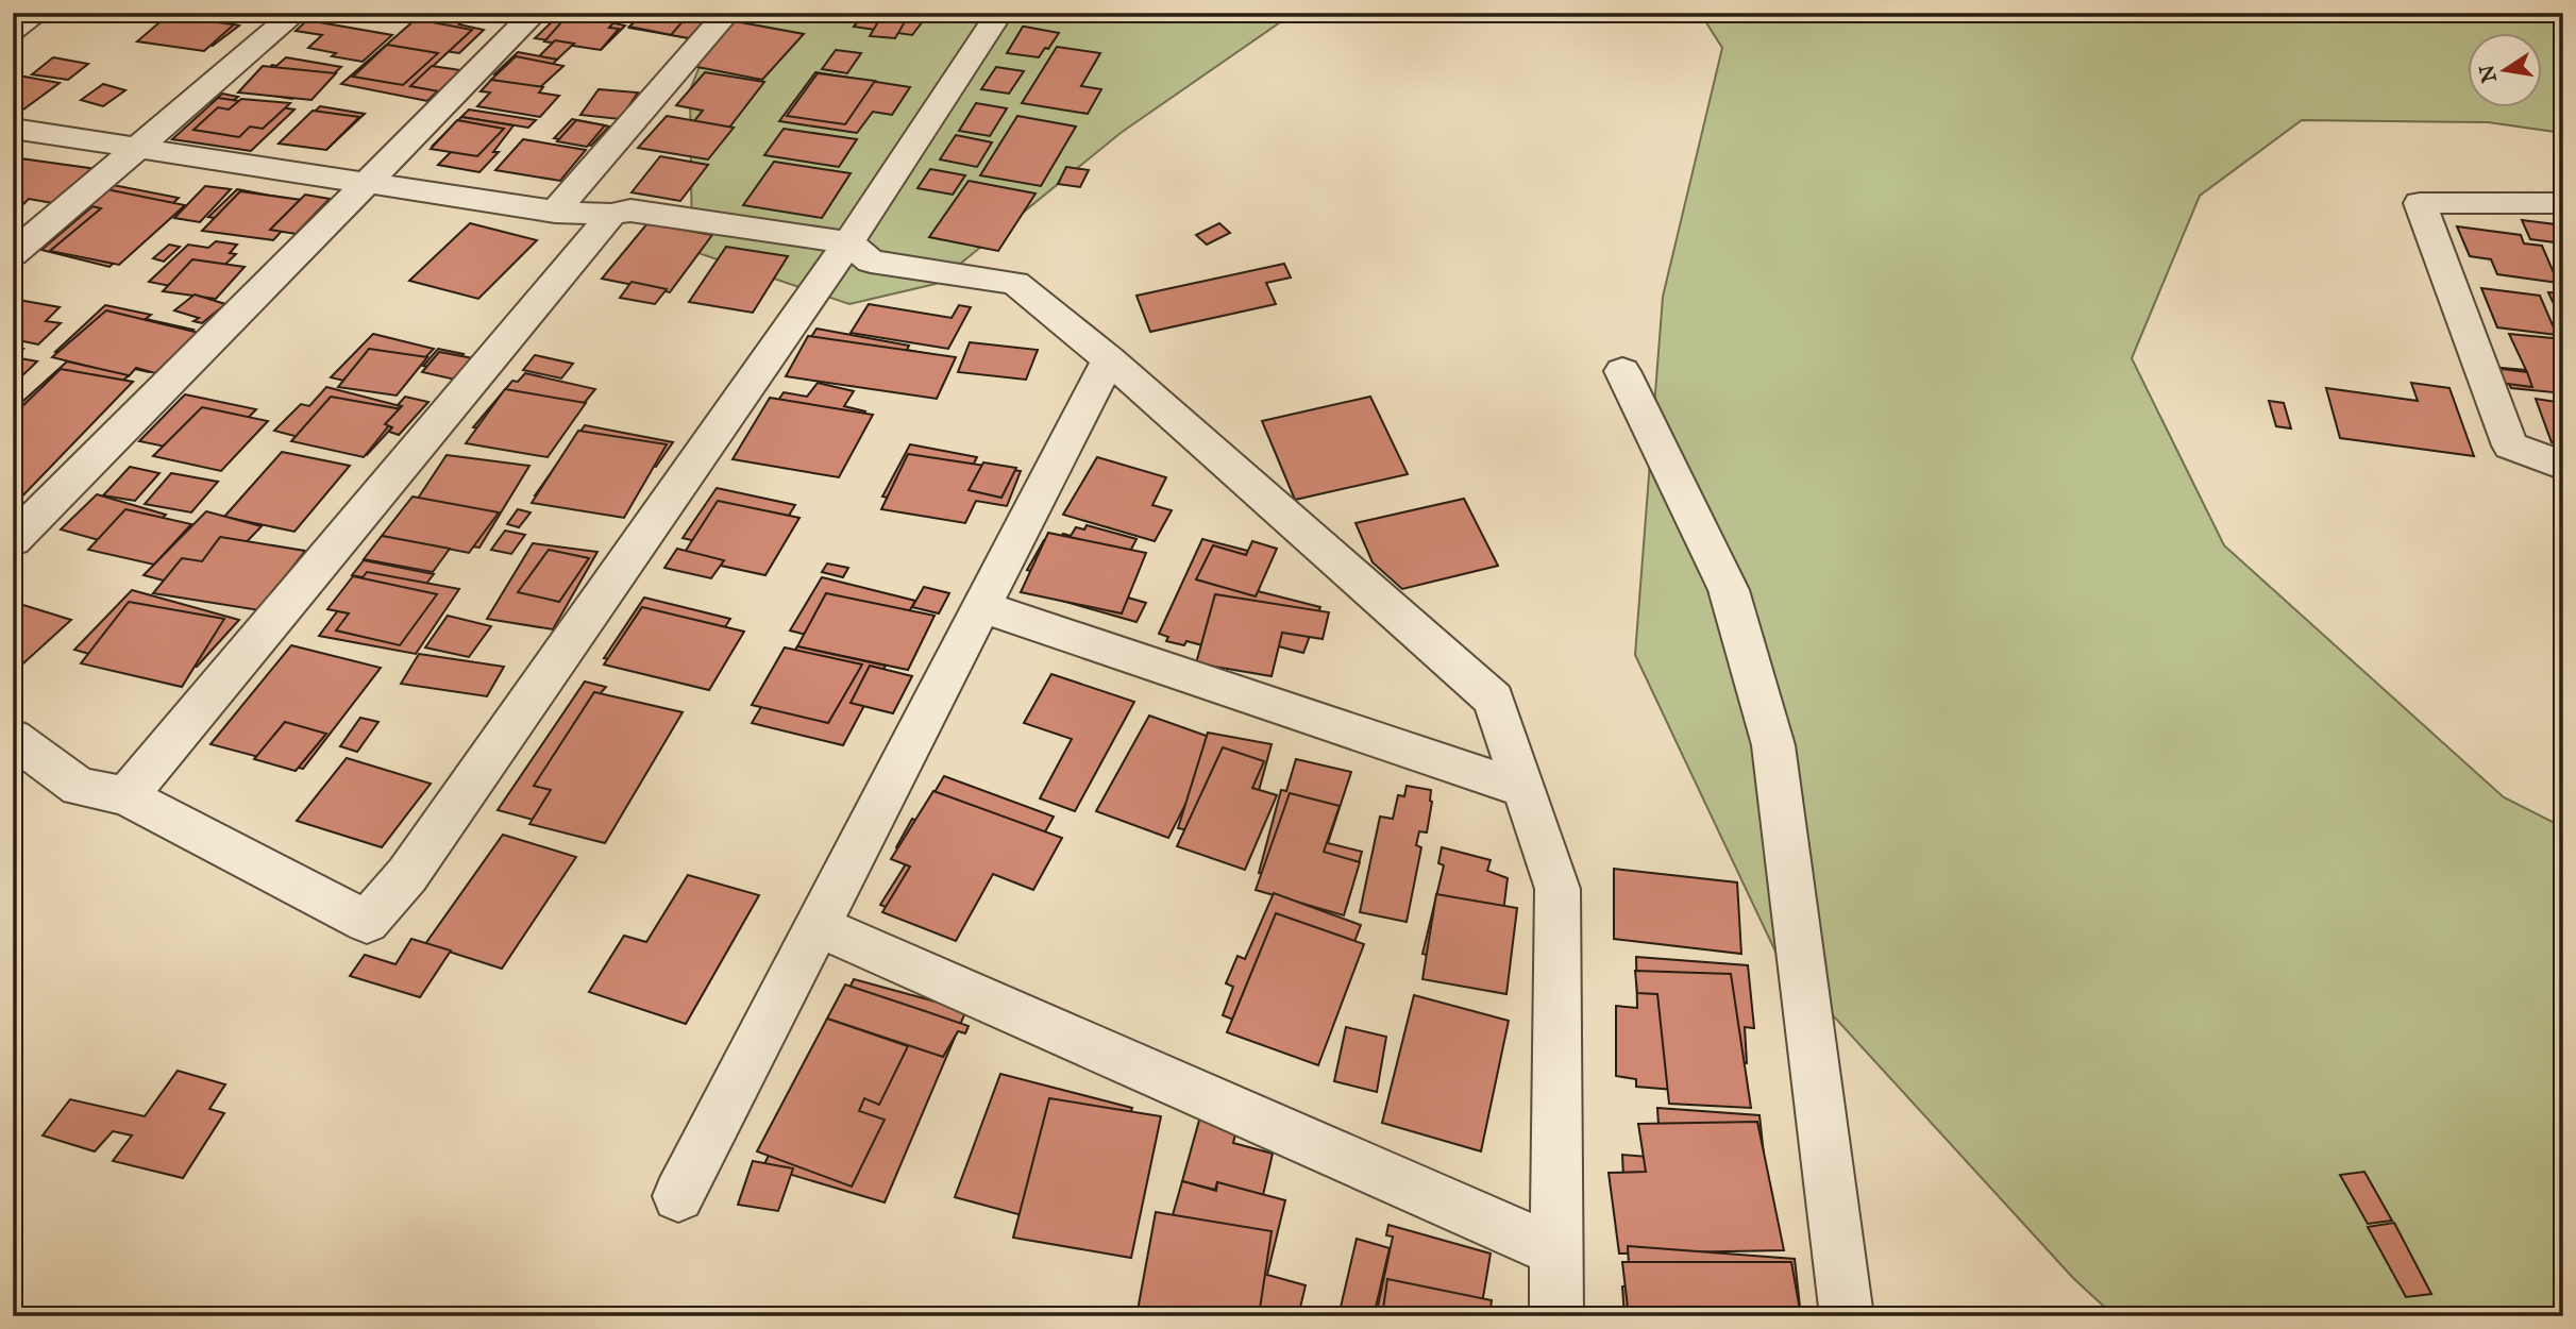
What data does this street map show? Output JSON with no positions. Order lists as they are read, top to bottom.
{
  "north": "left"
}
